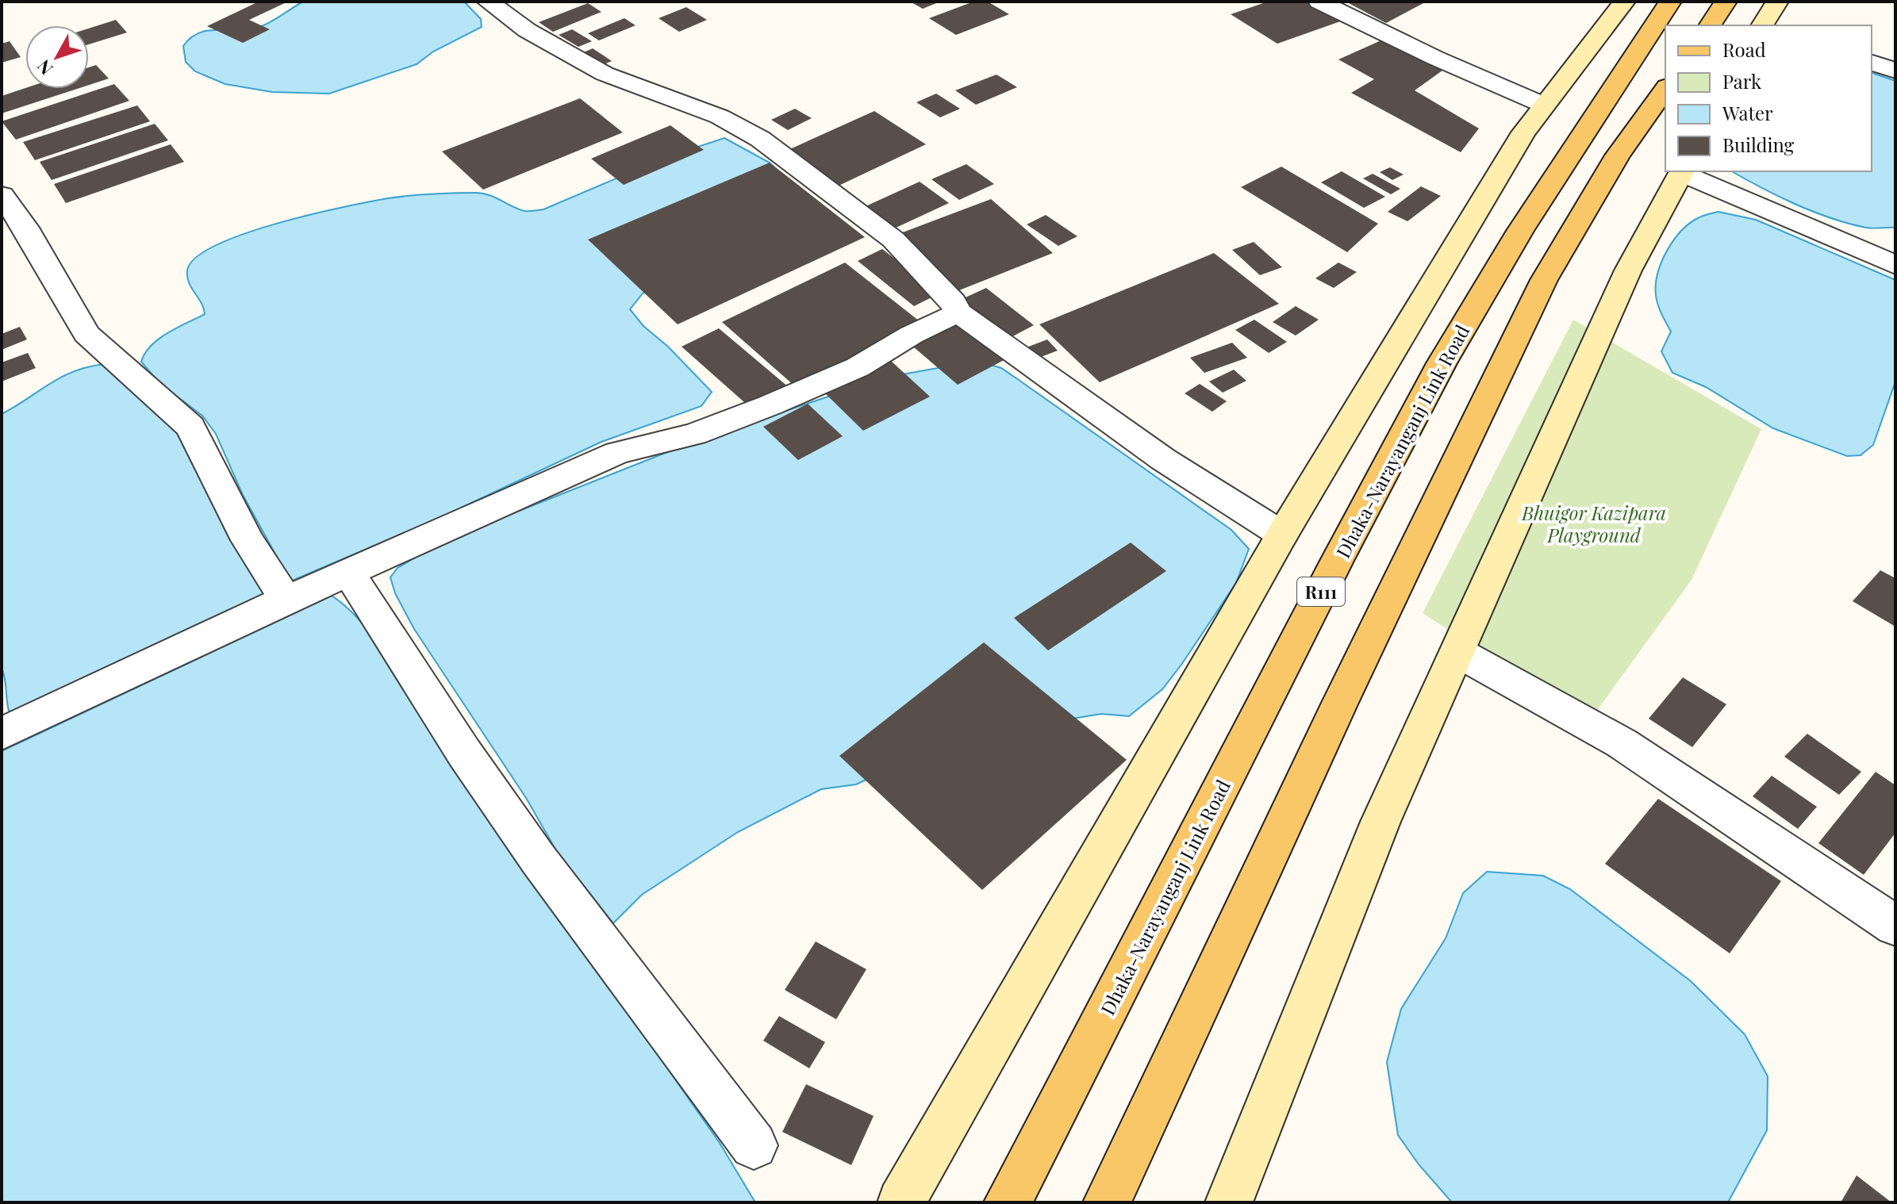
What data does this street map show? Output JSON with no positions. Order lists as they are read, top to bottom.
{
  "streets": {
    "main road": ["Dhaka-Narayanganj Link Road", "R111"]
  },
  "parks": ["Bhuigor Kazipara Playground"],
  "legend": [
    "Road",
    "Park",
    "Water",
    "Building"
  ],
  "north": "bottom left"
}
